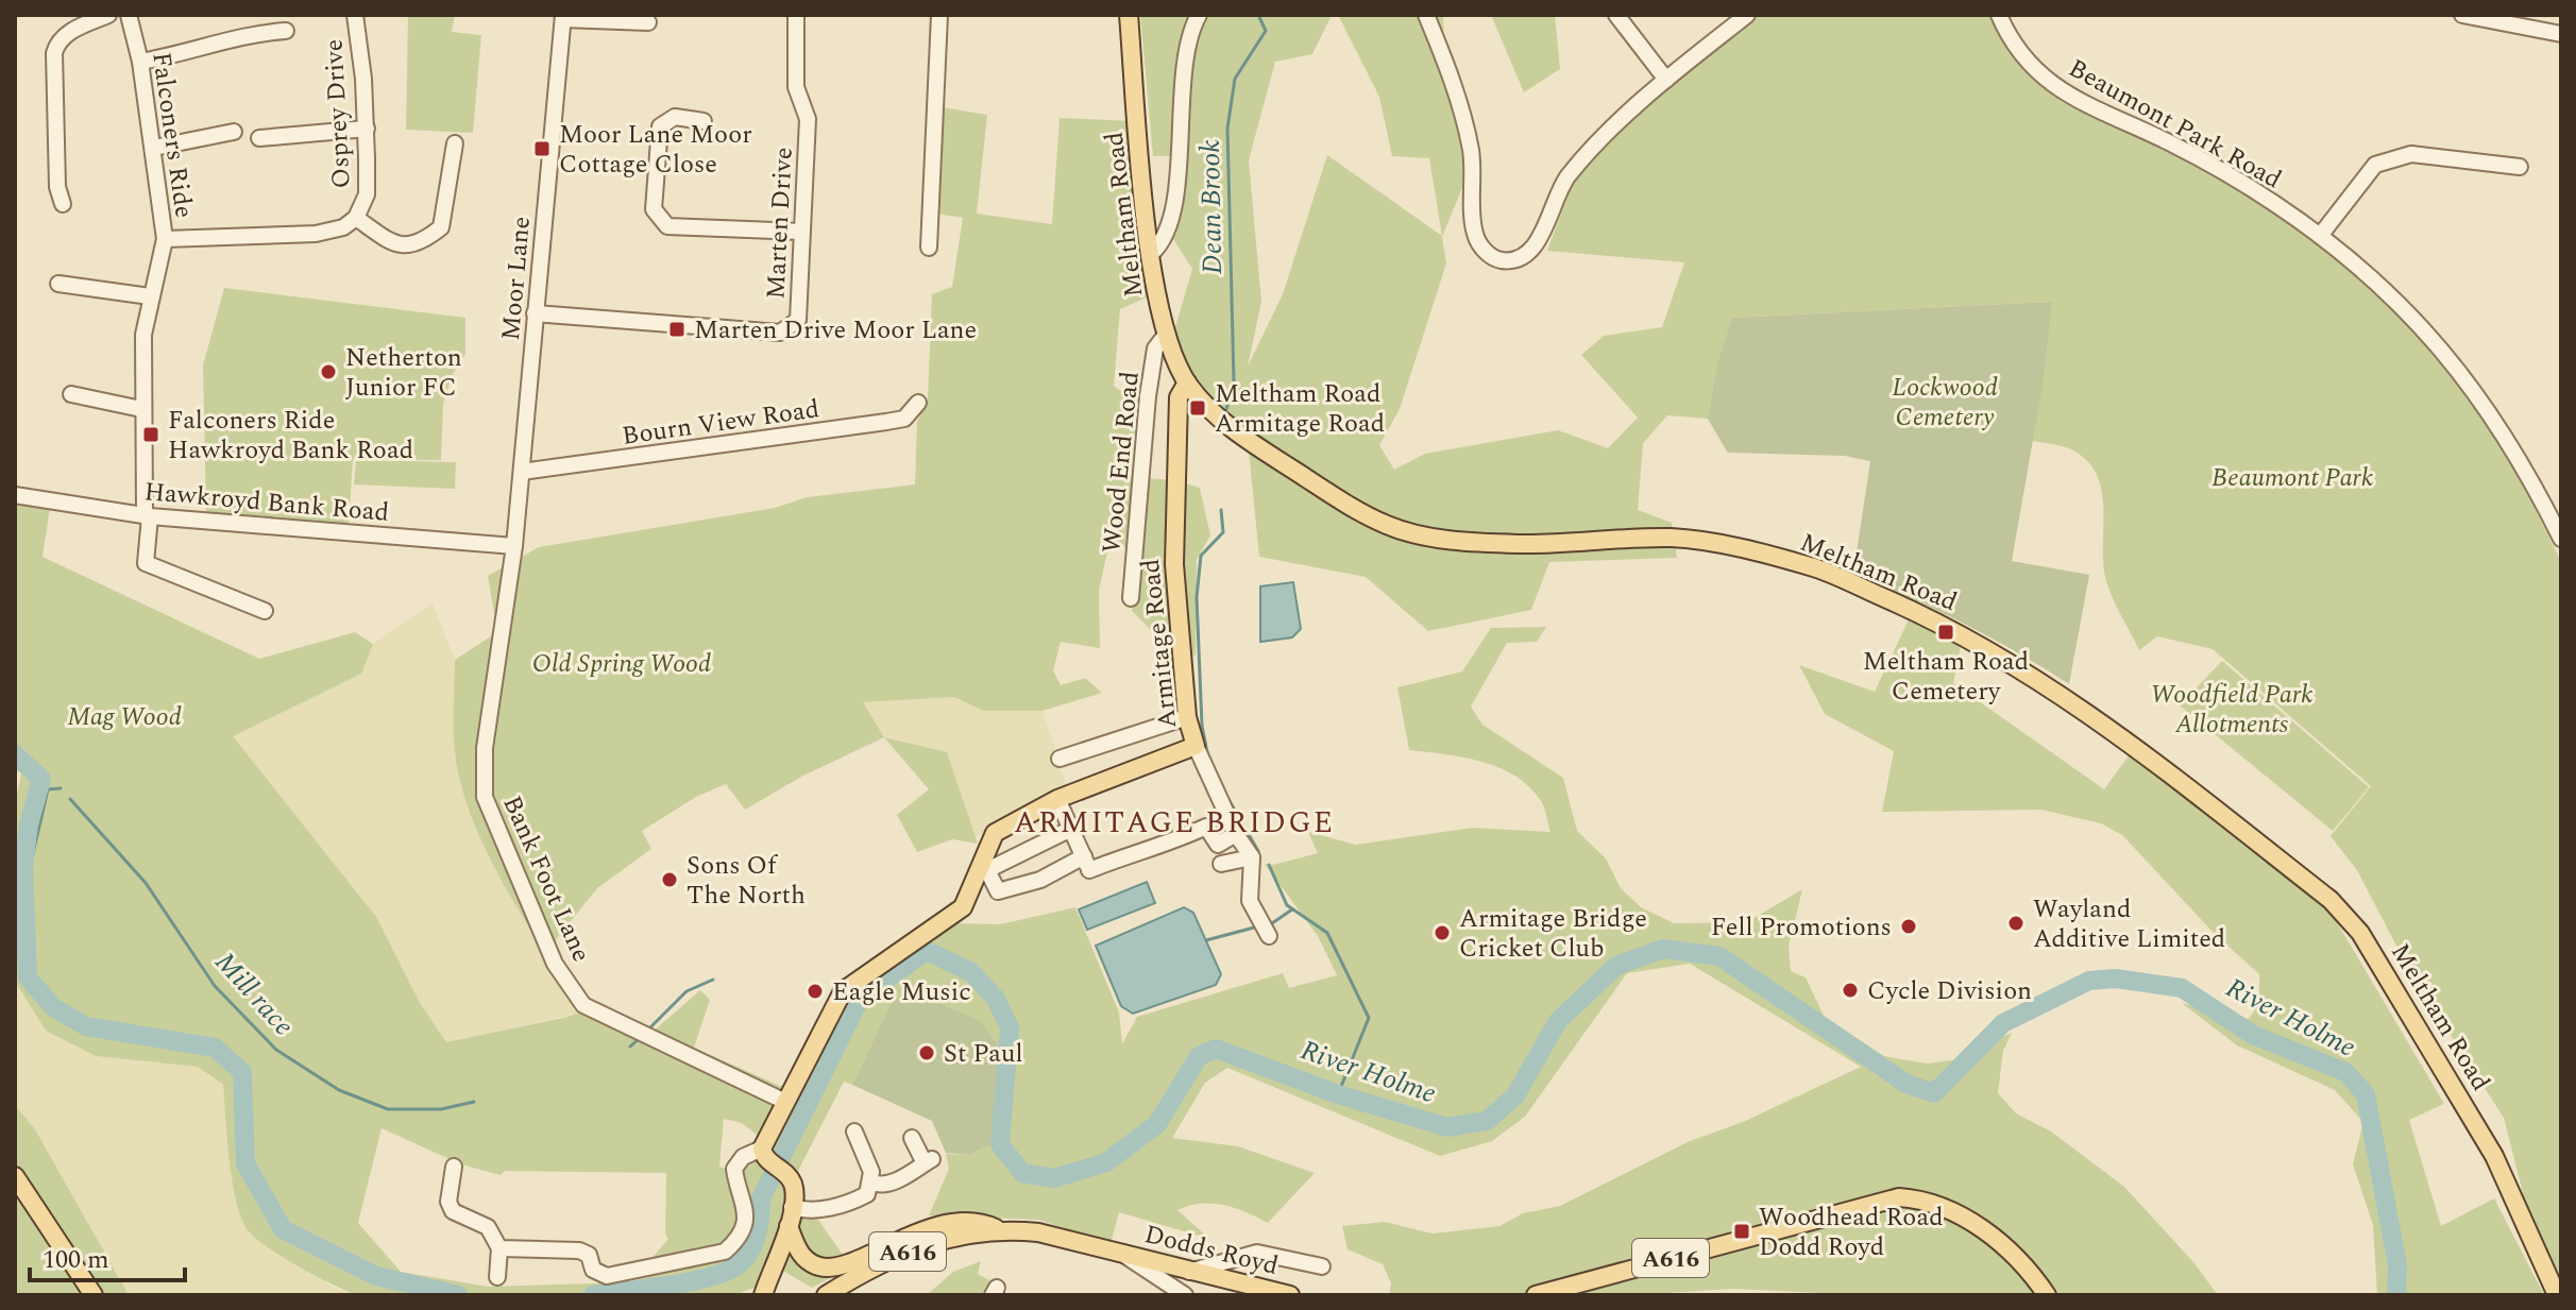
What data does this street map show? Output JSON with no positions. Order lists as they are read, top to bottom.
{
  "streets": {
    "main road": [
      "Meltham Road",
      "Armitage Road",
      "Dodds Royd",
      "A616"
    ],
    "street": [
      "Osprey Drive",
      "Beaumont Park Road",
      "Falconers Ride",
      "Marten Drive",
      "Moor Lane",
      "Bourn View Road",
      "Wood End Road",
      "Hawkroyd Bank Road",
      "Bank Foot Lane"
    ]
  },
  "crossings": [
    ["Osprey Drive", "Falconers Ride"],
    ["Falconers Ride", "Hawkroyd Bank Road"],
    ["Meltham Road", "Wood End Road"],
    ["Meltham Road", "Armitage Road"],
    ["Marten Drive", "Moor Lane"],
    ["Moor Lane", "Bourn View Road"],
    ["Moor Lane", "Hawkroyd Bank Road"],
    ["Moor Lane", "Bank Foot Lane"],
    ["Hawkroyd Bank Road", "Bank Foot Lane"],
    ["Armitage Road", "Bank Foot Lane"],
    ["Dodds Royd", "A616"]
  ],
  "districts": ["ARMITAGE BRIDGE"],
  "water": ["Dean Brook", "Mill race", "River Holme"],
  "parks": [
    "Lockwood Cemetery",
    "Beaumont Park",
    "Old Spring Wood",
    "Woodfield Park Allotments",
    "Mag Wood"
  ],
  "places": {
    "transit": [
      "Moor Lane Moor Cottage Close",
      "Marten Drive Moor Lane",
      "Meltham Road Armitage Road",
      "Falconers Ride Hawkroyd Bank Road",
      "Meltham Road Cemetery",
      "Woodhead Road Dodd Royd"
    ],
    "other": [
      "Netherton Junior FC",
      "Sons Of The North",
      "Wayland Additive Limited",
      "Fell Promotions",
      "Armitage Bridge Cricket Club",
      "Cycle Division",
      "Eagle Music",
      "St Paul"
    ]
  },
  "scale_bar": "100 m"
}
